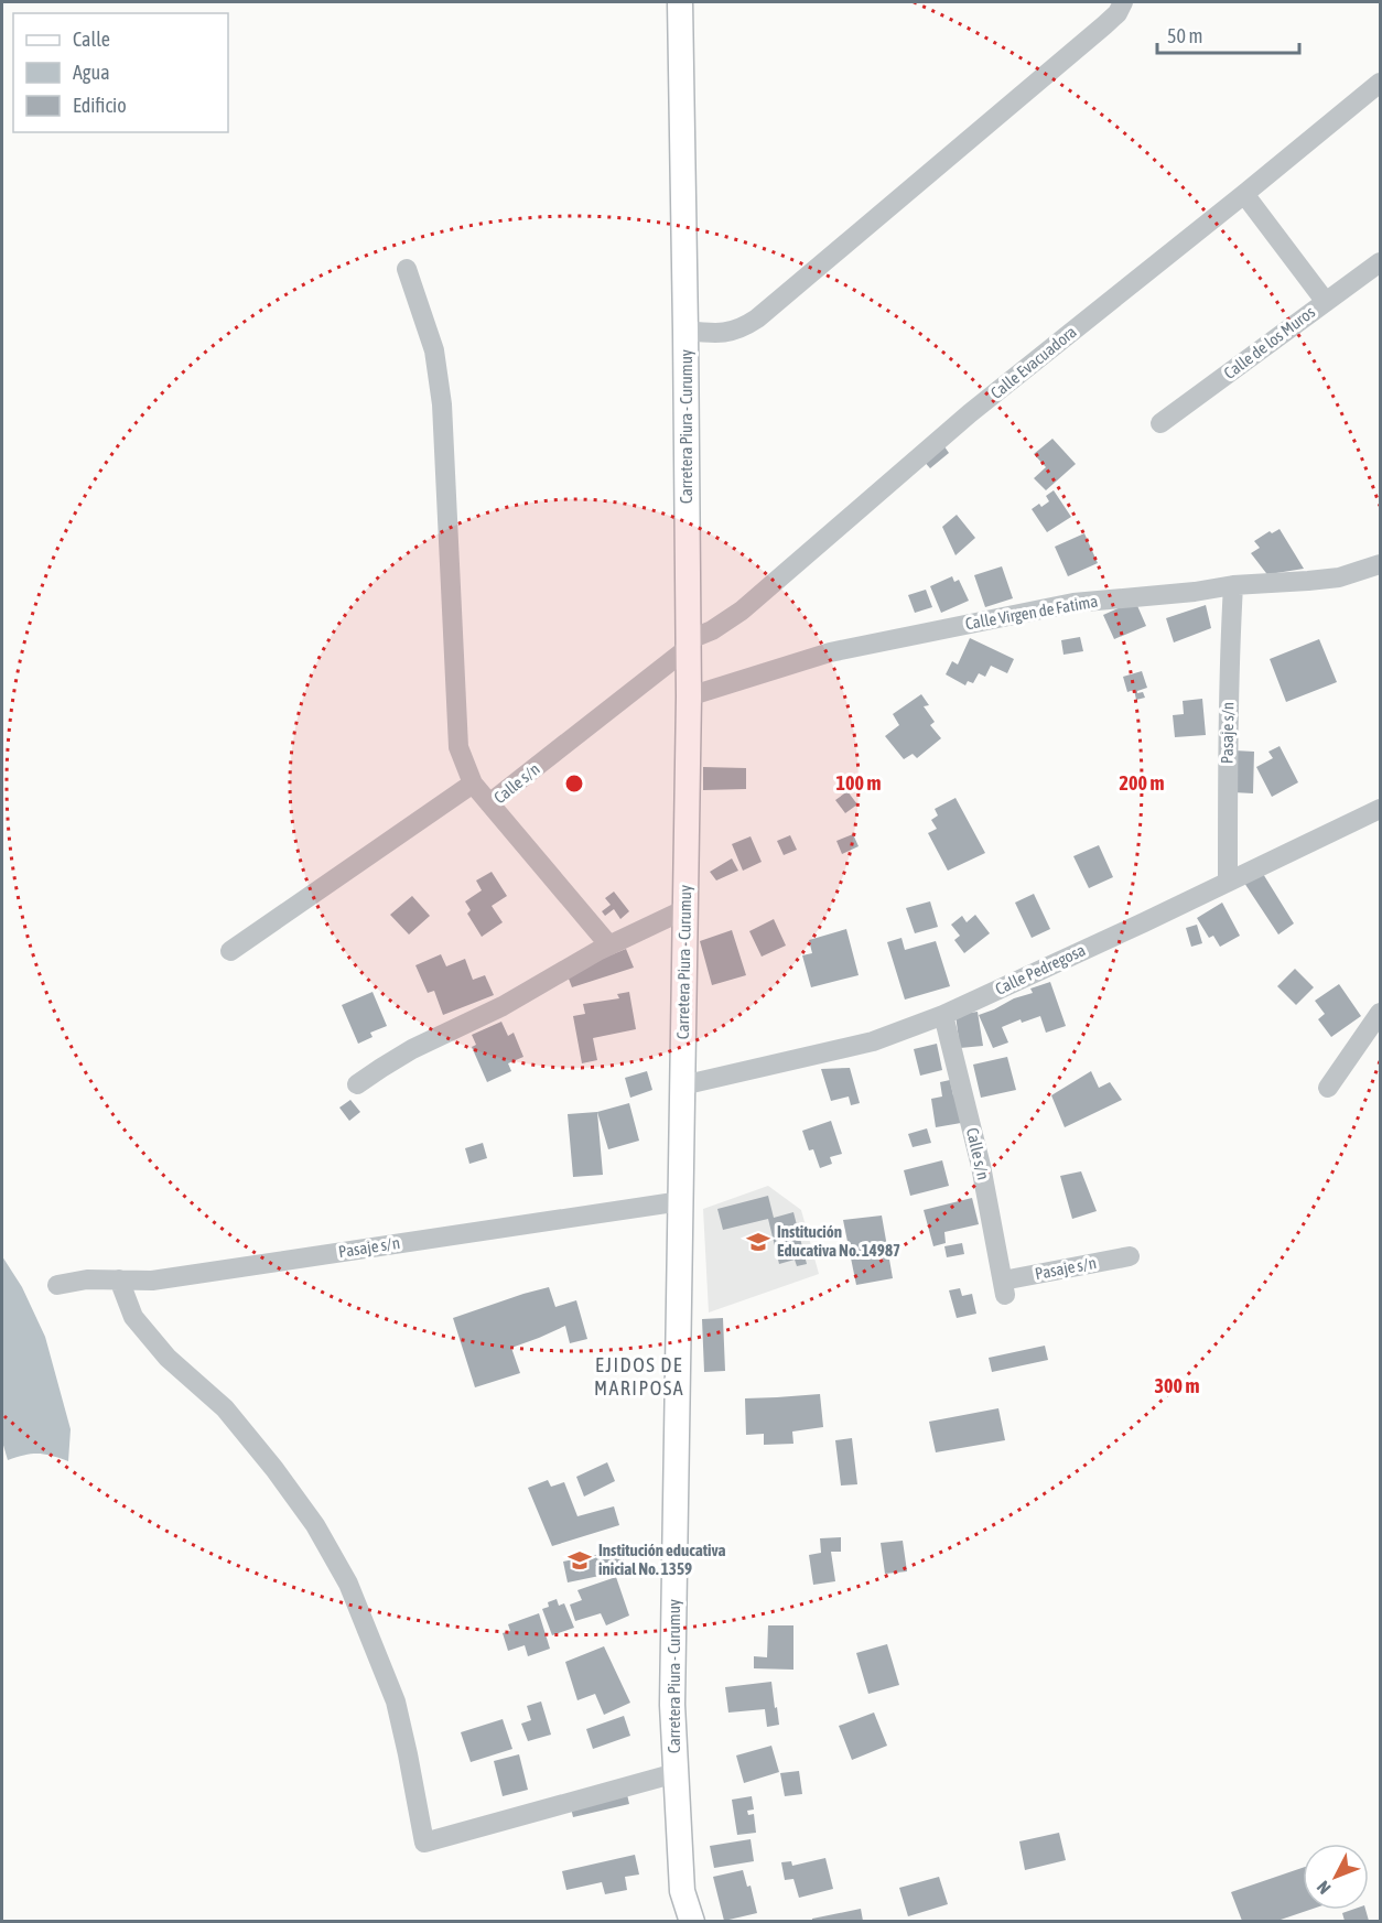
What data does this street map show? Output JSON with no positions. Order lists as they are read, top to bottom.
{
  "streets": {
    "main road": ["Carretera Piura - Curumuy"],
    "street": [
      "Calle de los Muros",
      "Calle Evacuadora",
      "Calle Virgen de Fatima",
      "Pasaje s/n",
      "Calle s/n",
      "Calle Pedregosa"
    ]
  },
  "crossings": [
    ["Calle Evacuadora", "Carretera Piura - Curumuy"],
    ["Calle Evacuadora", "Calle s/n"],
    ["Carretera Piura - Curumuy", "Calle Virgen de Fatima"],
    ["Carretera Piura - Curumuy", "Pasaje s/n"],
    ["Carretera Piura - Curumuy", "Calle s/n"],
    ["Carretera Piura - Curumuy", "Calle Pedregosa"],
    ["Calle Virgen de Fatima", "Pasaje s/n"],
    ["Pasaje s/n", "Calle s/n"],
    ["Pasaje s/n", "Calle Pedregosa"],
    ["Calle s/n", "Calle Pedregosa"]
  ],
  "districts": ["EJIDOS DE MARIPOSA"],
  "places": {
    "school or university": ["Institución Educativa No. 14987", "Institución educativa inicial No. 1359"]
  },
  "legend": ["Calle", "Agua", "Edificio"],
  "scale_bar": "50 m",
  "north": "bottom left",
  "rings": ["100 m", "200 m", "300 m"]
}
